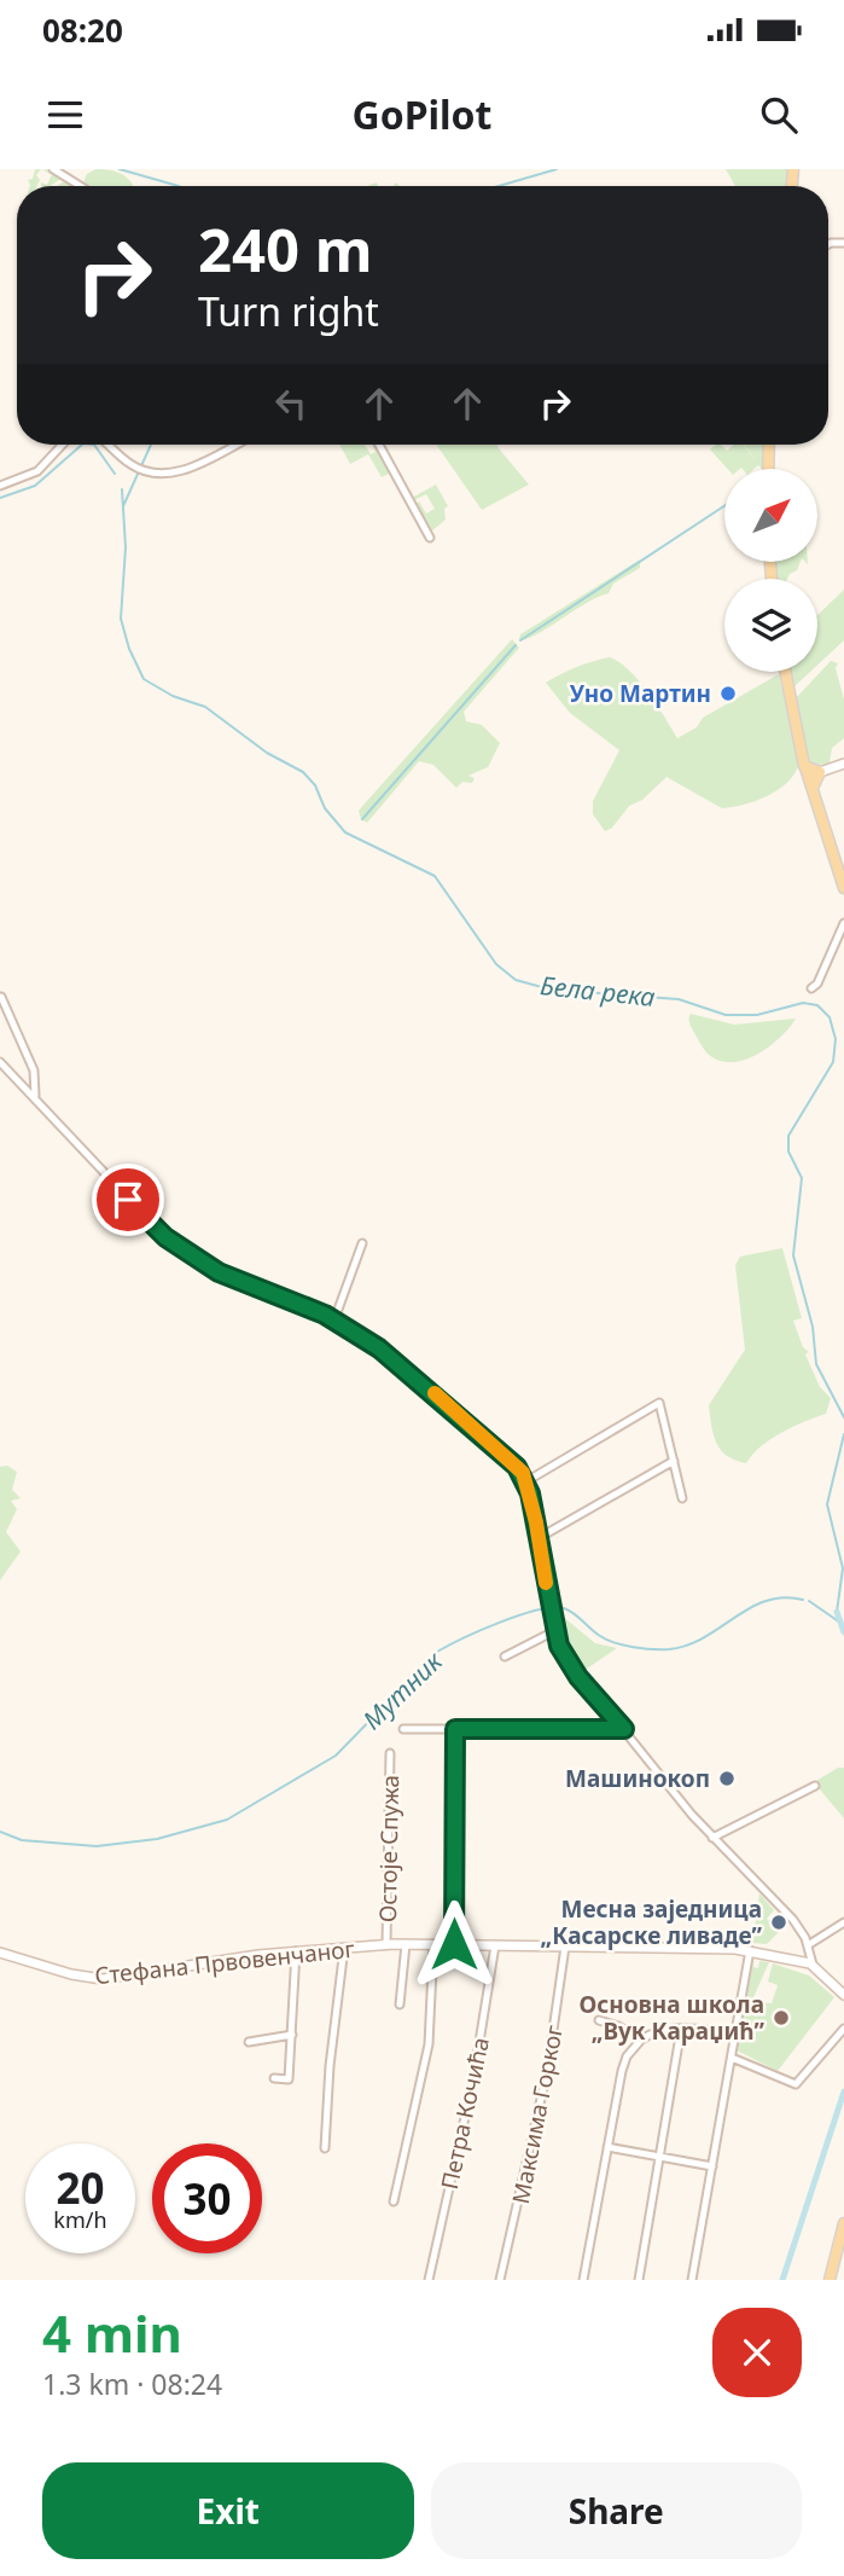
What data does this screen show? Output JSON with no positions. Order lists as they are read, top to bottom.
{
  "streets": {
    "street": [
      "Остоје Спужа",
      "Стефана Првовенчаног",
      "Петра Кочића",
      "Максима Горког"
    ]
  },
  "crossings": [
    ["Остоје Спужа", "Стефана Првовенчаног"],
    ["Стефана Првовенчаног", "Петра Кочића"],
    ["Стефана Првовенчаног", "Максима Горког"]
  ],
  "water": ["Бела река", "Мутник"],
  "places": [
    "Уно Мартин",
    "Машинокоп",
    "Месна заједница „Касарске ливаде”",
    "Основна школа „Вук Караџић”"
  ],
  "north": "top right",
  "page": {
    "status": "08:20",
    "header": "GoPilot",
    "turn": ["240 m", "Turn right"],
    "speed": "20 km/h",
    "limit": "30",
    "heading": ["4 min", "1.3 km · 08:24"],
    "buttons": ["Exit", "Share"]
  }
}
